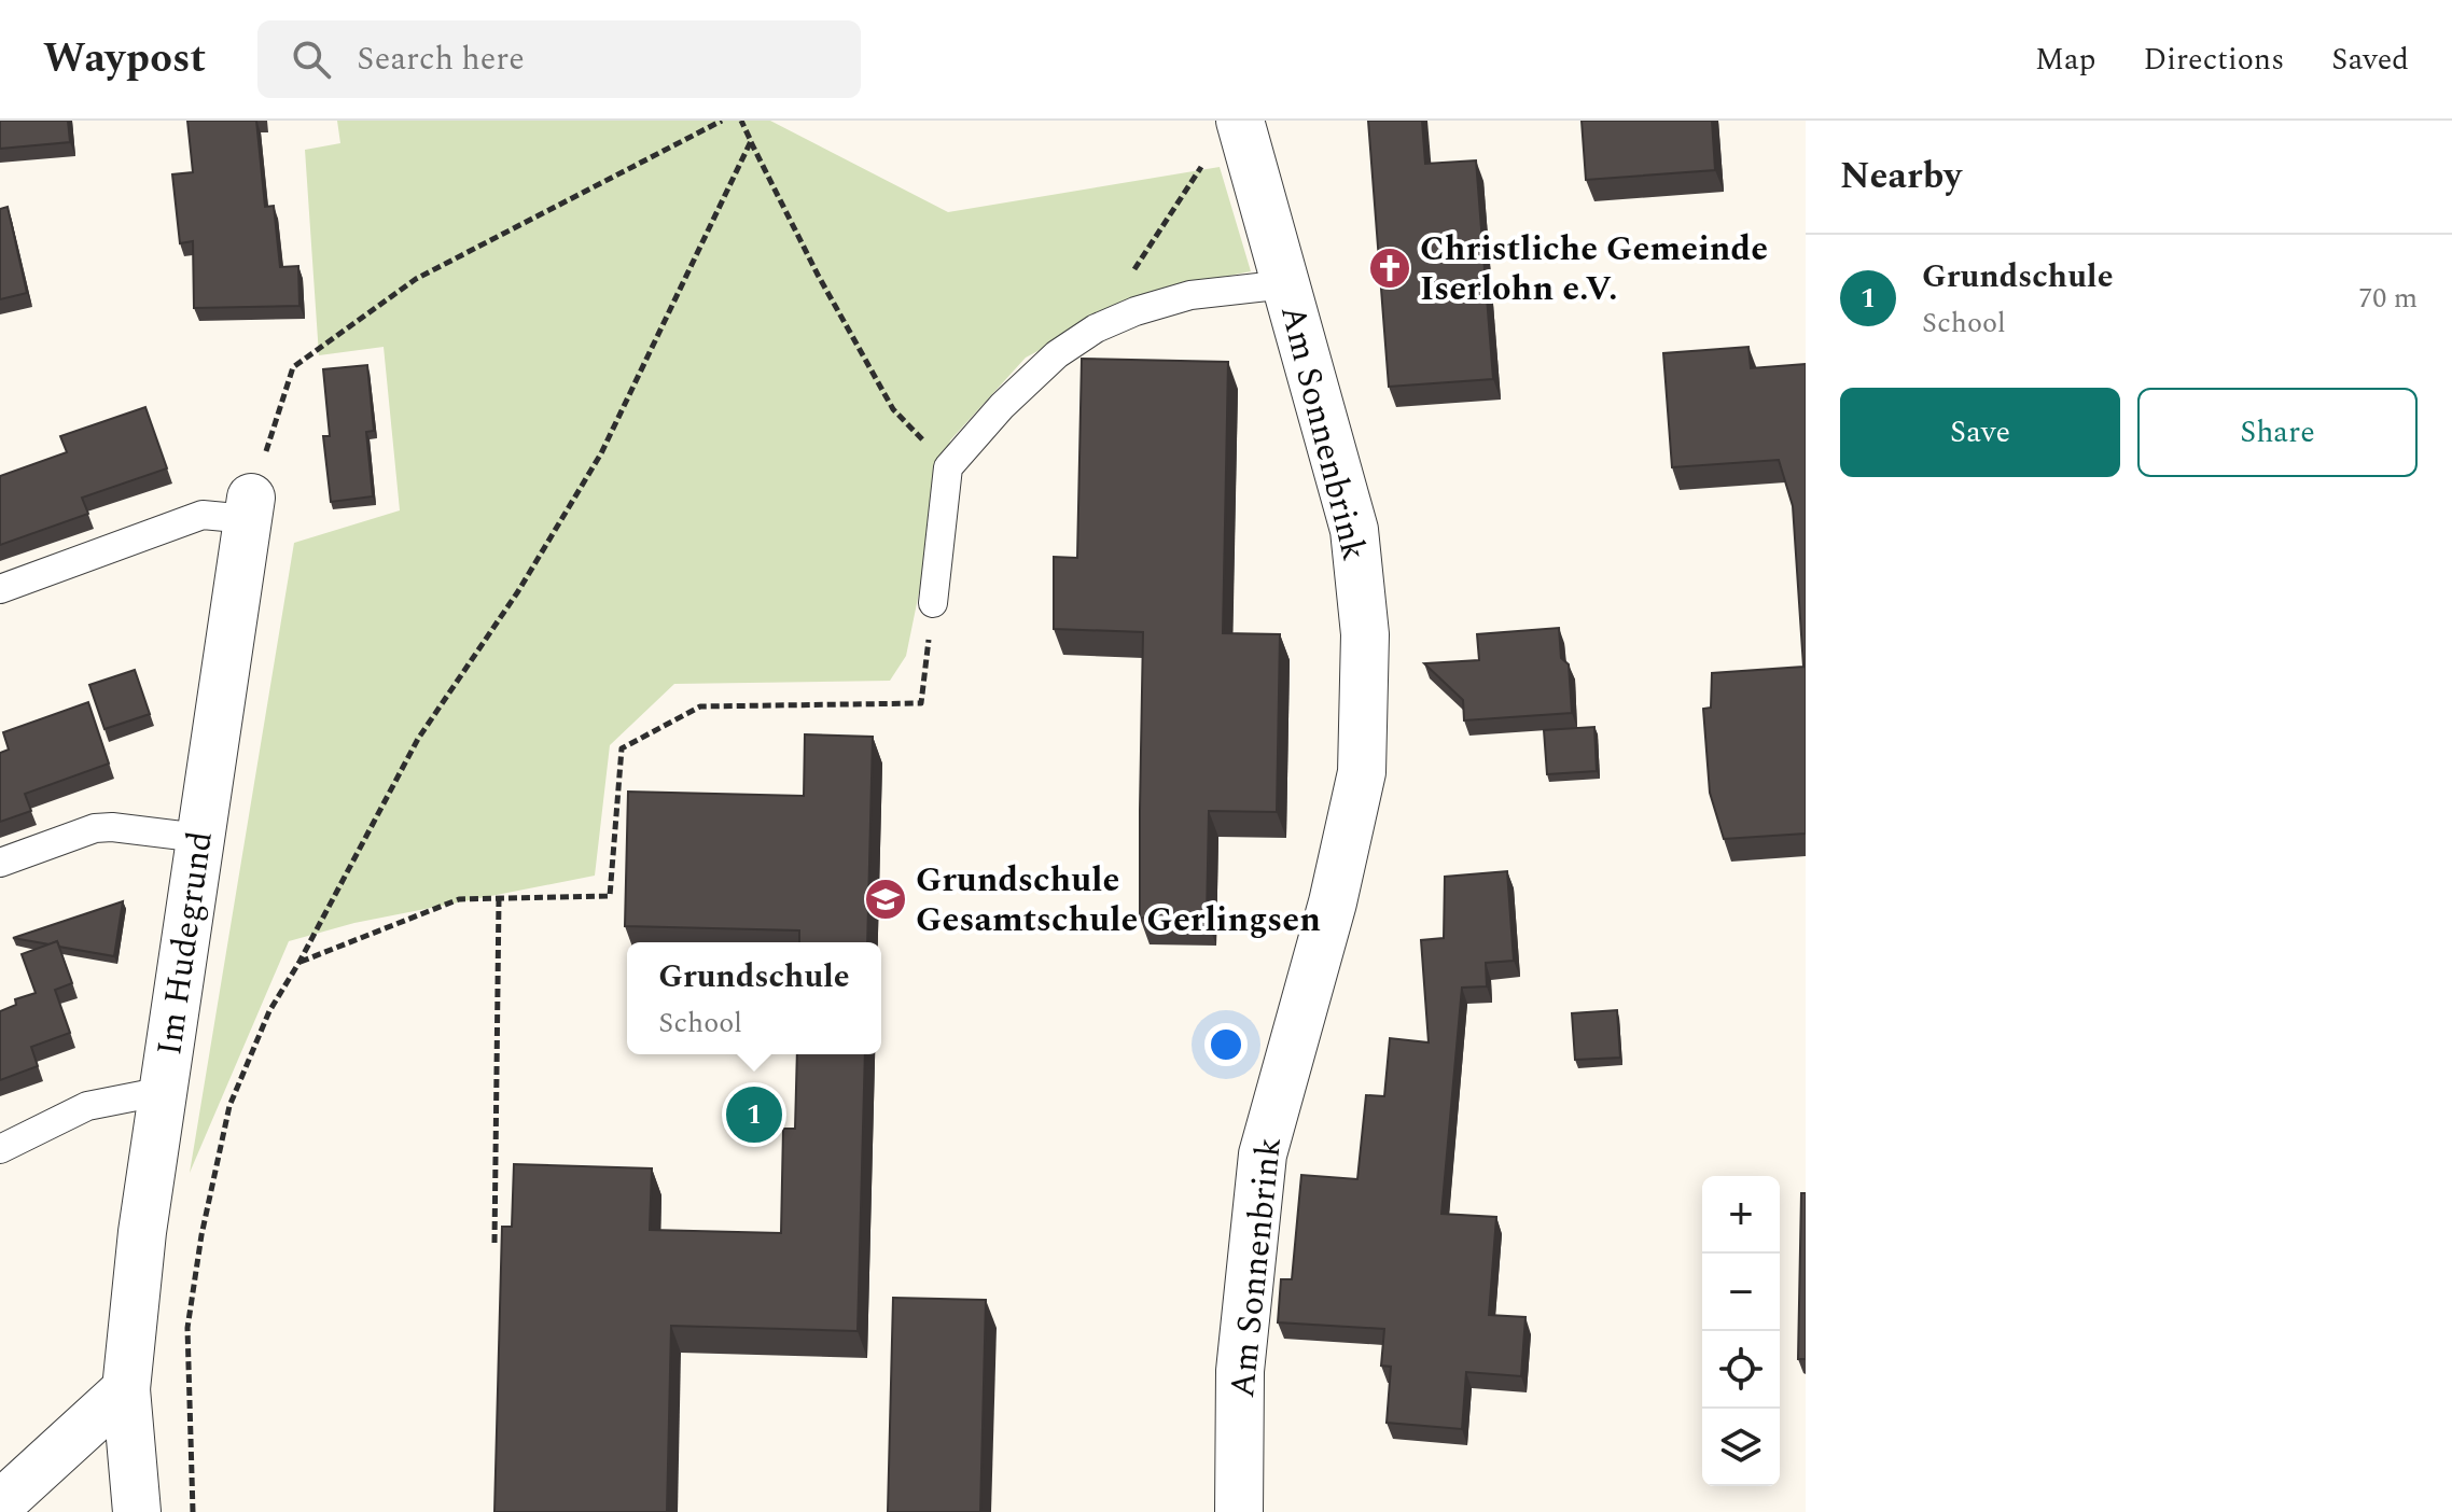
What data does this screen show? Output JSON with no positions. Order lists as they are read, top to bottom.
{
  "streets": {
    "street": ["Am Sonnenbrink", "Im Hudegrund"]
  },
  "places": {
    "church": ["Christliche Gemeinde Iserlohn e.V."],
    "school or university": ["Grundschule Gesamtschule Gerlingsen"]
  },
  "page": {
    "header": "Waypost",
    "search": "Search here",
    "nav": ["Map", "Directions", "Saved"],
    "heading": "Nearby",
    "list": [
      {
        "mark": "1",
        "name": "Grundschule",
        "note": "School",
        "value": "70 m"
      }
    ],
    "buttons": ["Save", "Share"],
    "popup": ["Grundschule", "School"],
    "pins": "1",
    "map_buttons": ["+", "−"]
  }
}
